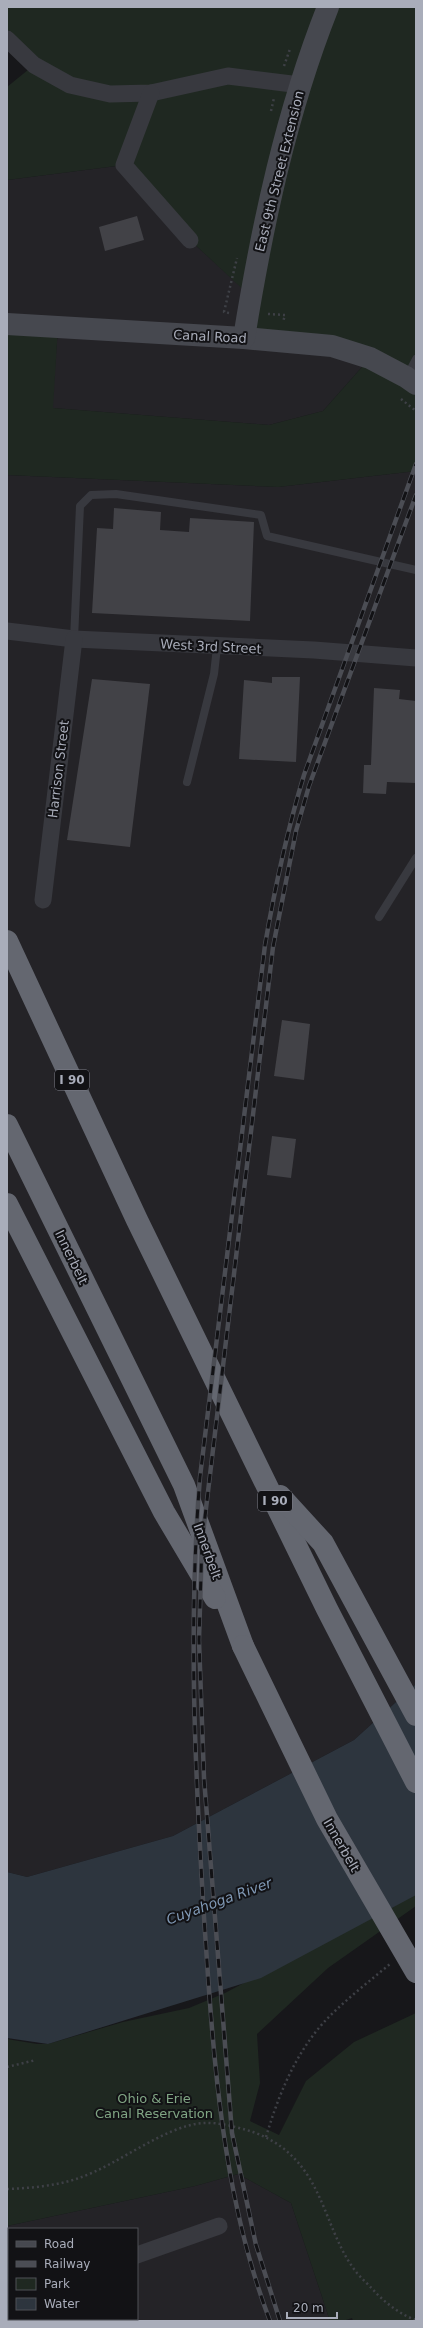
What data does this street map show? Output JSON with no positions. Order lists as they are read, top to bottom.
{
  "streets": {
    "highway": ["I 90", "Innerbelt"],
    "street": [
      "East 9th Street Extension",
      "Canal Road",
      "West 3rd Street",
      "Harrison Street"
    ]
  },
  "crossings": [
    ["East 9th Street Extension", "Canal Road"],
    ["West 3rd Street", "Harrison Street"]
  ],
  "water": ["Cuyahoga River"],
  "parks": ["Ohio & Erie Canal Reservation"],
  "legend": [
    "Road",
    "Railway",
    "Park",
    "Water"
  ],
  "scale_bar": "20 m"
}
